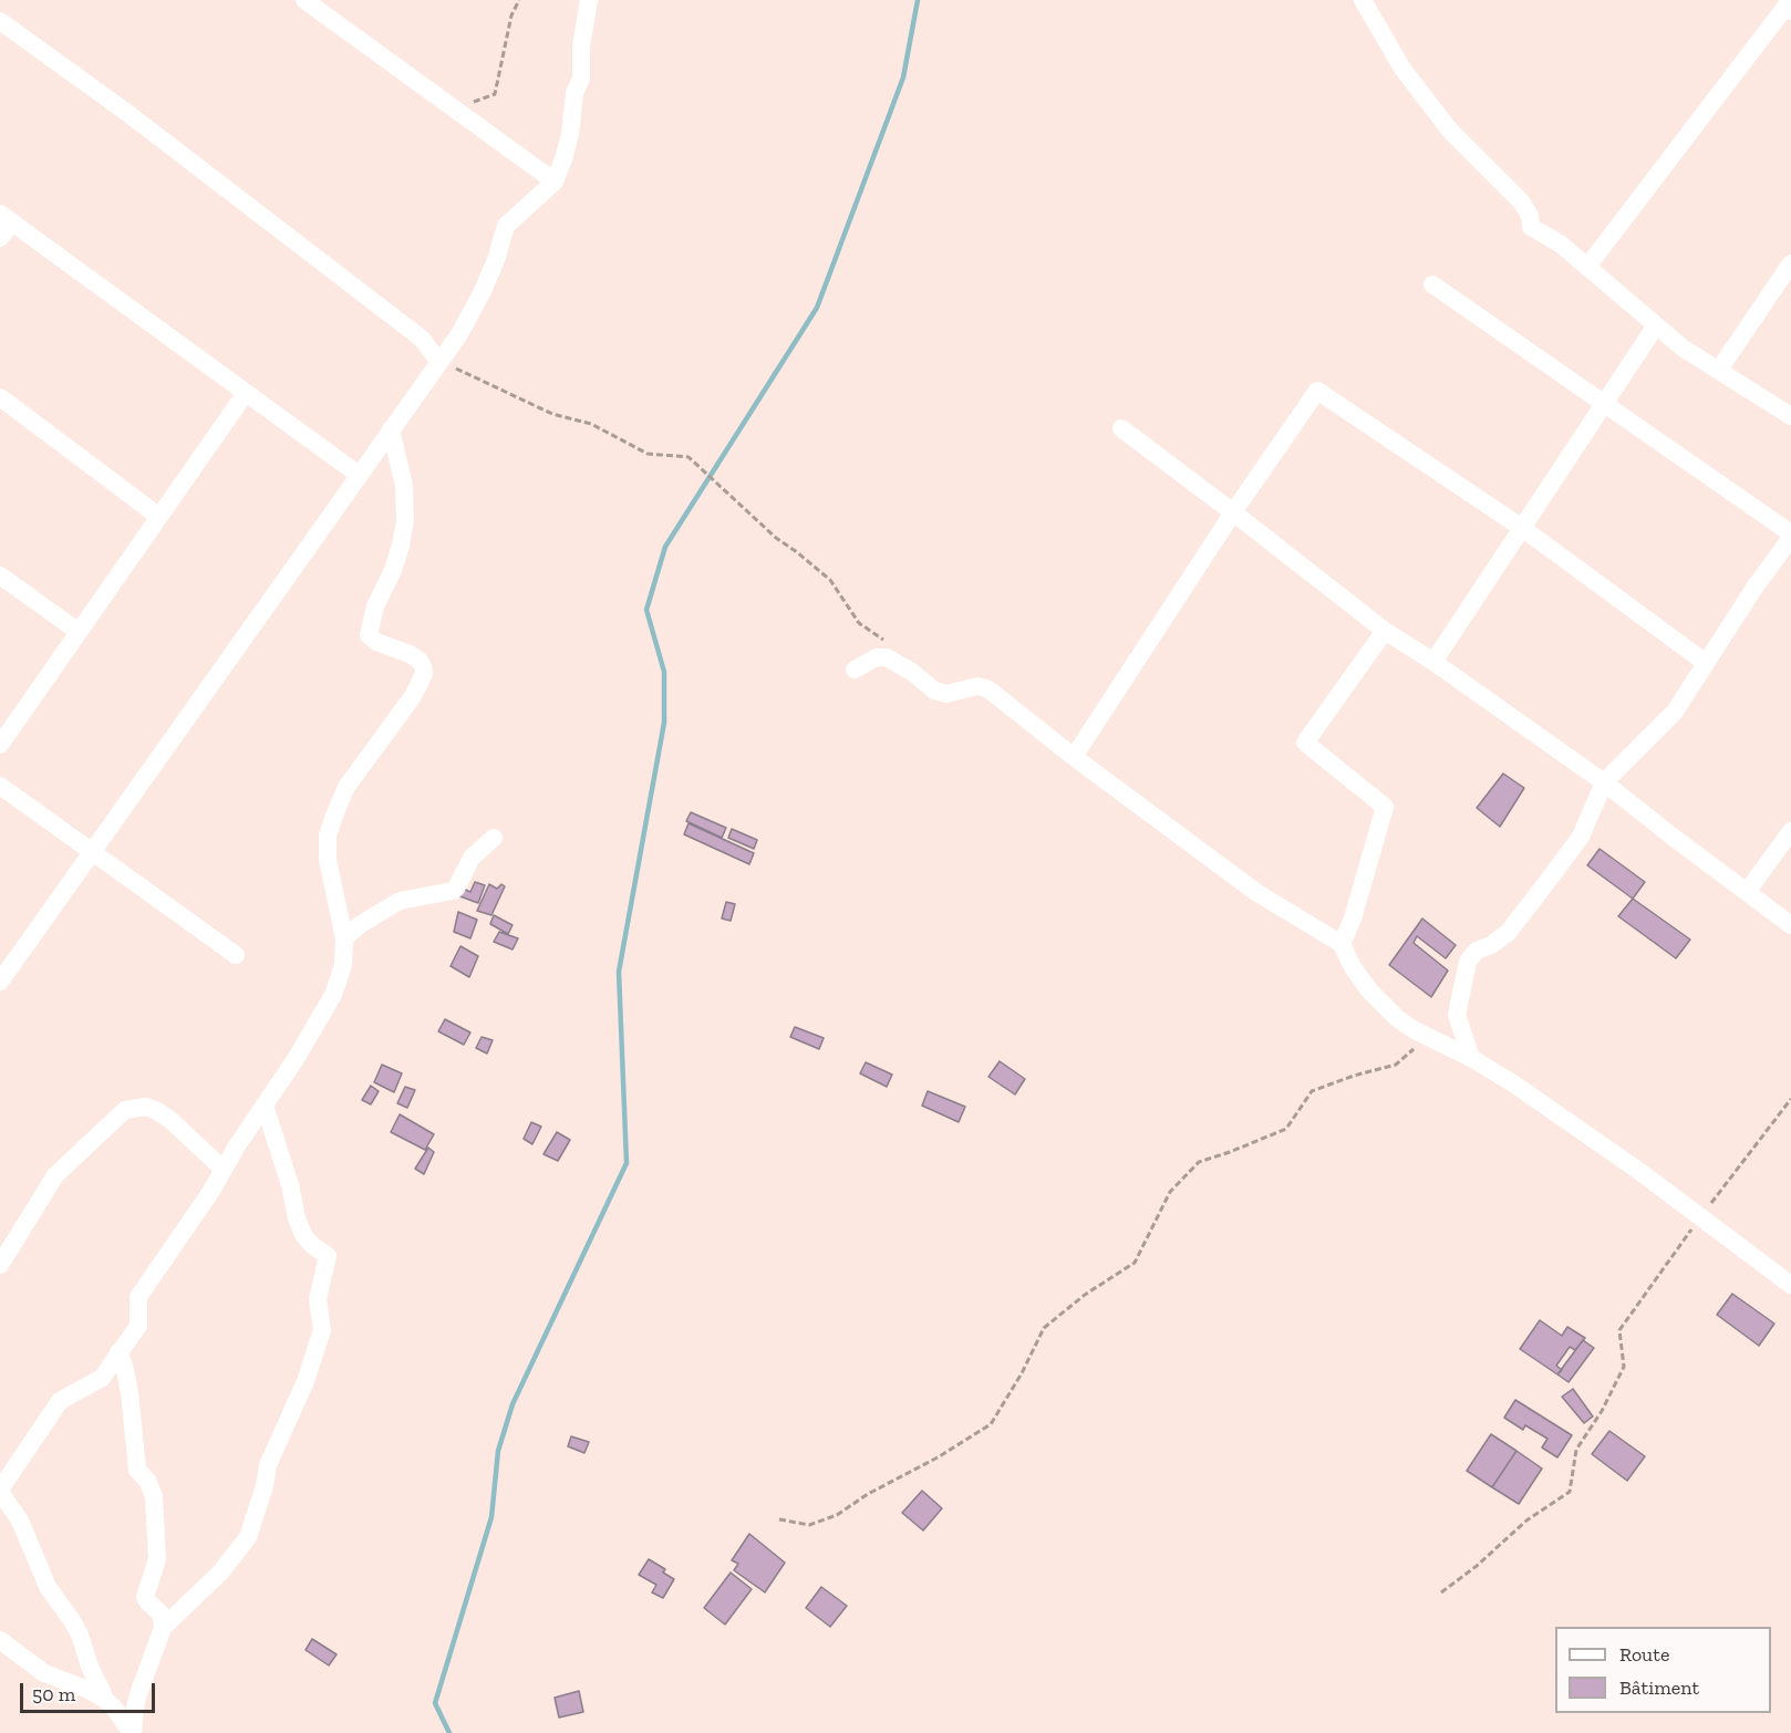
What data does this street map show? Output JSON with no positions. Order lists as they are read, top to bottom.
{
  "legend": ["Route", "Bâtiment"],
  "scale_bar": "50 m"
}
